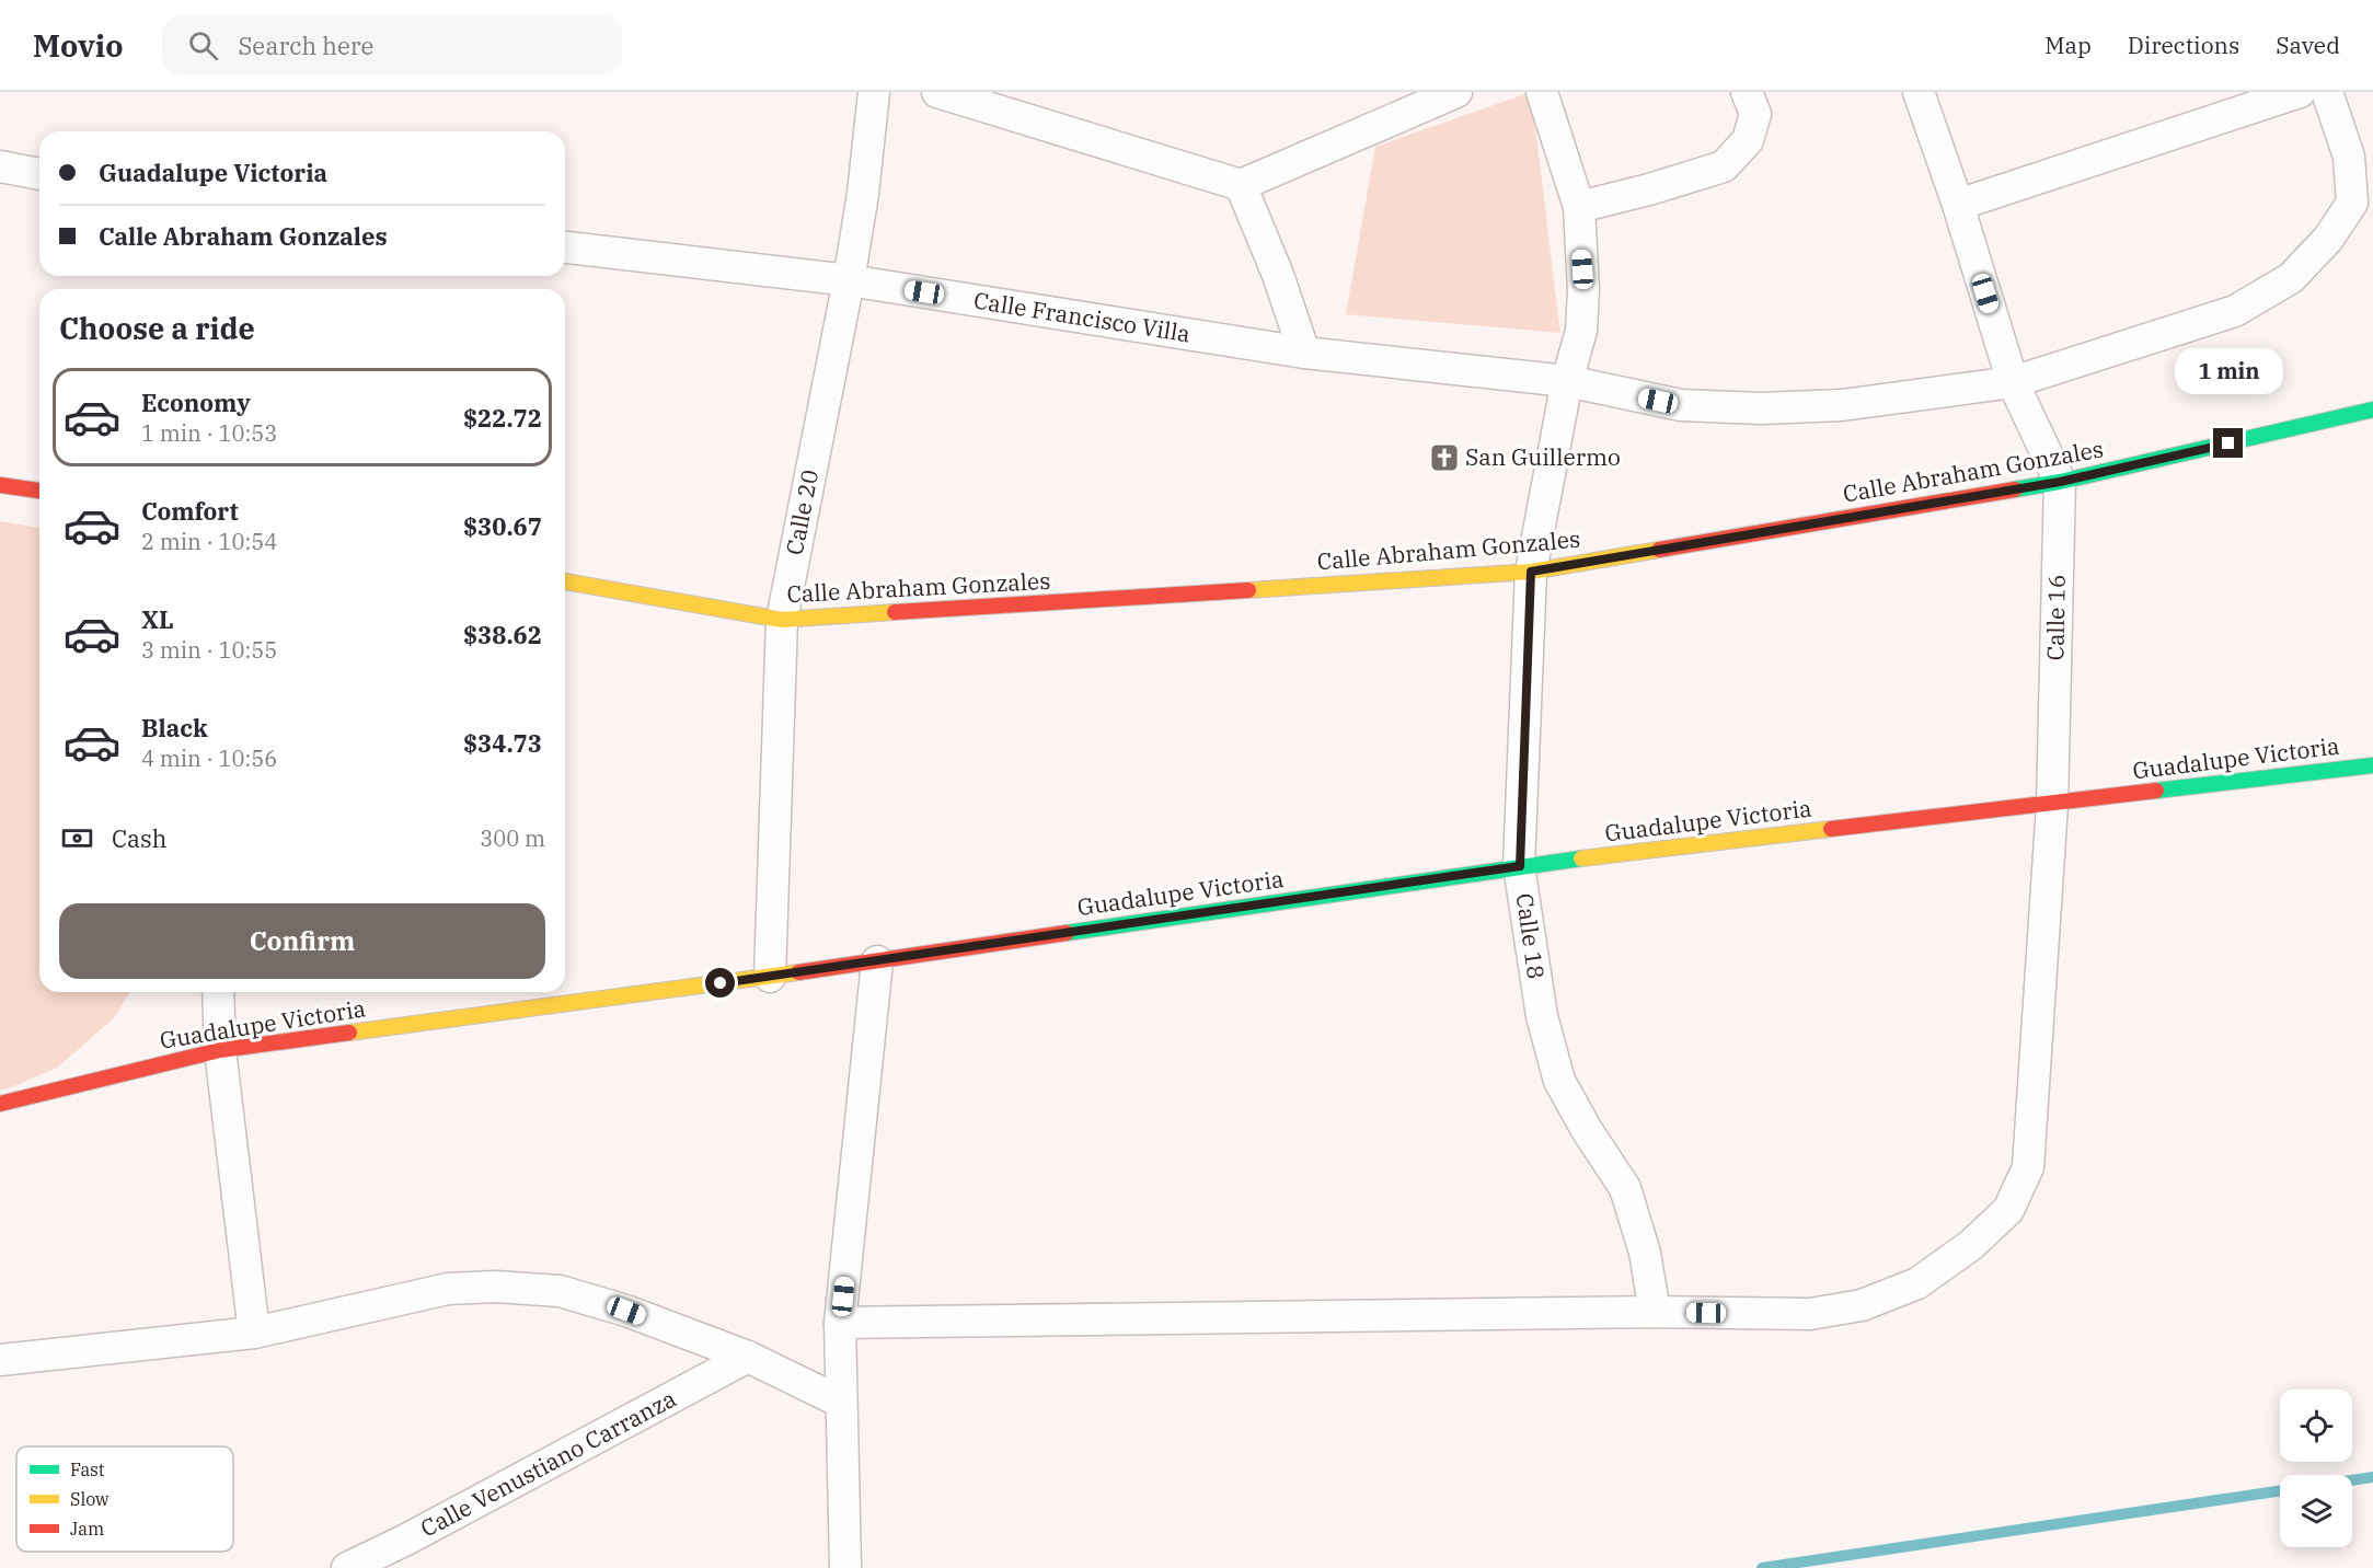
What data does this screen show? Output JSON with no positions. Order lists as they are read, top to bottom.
{
  "streets": {
    "street": [
      "Calle Francisco Villa",
      "Calle Abraham Gonzales",
      "Calle 20",
      "Calle 16",
      "Guadalupe Victoria",
      "Calle 18",
      "Calle Venustiano Carranza"
    ]
  },
  "crossings": [
    ["Calle Francisco Villa", "Calle 20"],
    ["Calle Francisco Villa", "Calle 16"],
    ["Calle Francisco Villa", "Calle 18"],
    ["Calle Abraham Gonzales", "Calle 20"],
    ["Calle Abraham Gonzales", "Calle 16"],
    ["Calle Abraham Gonzales", "Calle 18"],
    ["Calle 20", "Guadalupe Victoria"],
    ["Calle 16", "Guadalupe Victoria"],
    ["Calle 16", "Calle 18"],
    ["Guadalupe Victoria", "Calle 18"]
  ],
  "places": {
    "church": ["San Guillermo"]
  },
  "legend": ["Fast", "Slow", "Jam"],
  "page": {
    "header": "Movio",
    "search": "Search here",
    "nav": ["Map", "Directions", "Saved"],
    "banner": ["Guadalupe Victoria", "Calle Abraham Gonzales"],
    "heading": "Choose a ride",
    "bubble": "1 min",
    "list": [
      {
        "name": "Economy",
        "note": "1 min · 10:53",
        "value": "$22.72"
      },
      {
        "name": "Comfort",
        "note": "2 min · 10:54",
        "value": "$30.67"
      },
      {
        "name": "XL",
        "note": "3 min · 10:55",
        "value": "$38.62"
      },
      {
        "name": "Black",
        "note": "4 min · 10:56",
        "value": "$34.73"
      }
    ],
    "pay": ["Cash", "300 m"],
    "buttons": "Confirm"
  }
}
